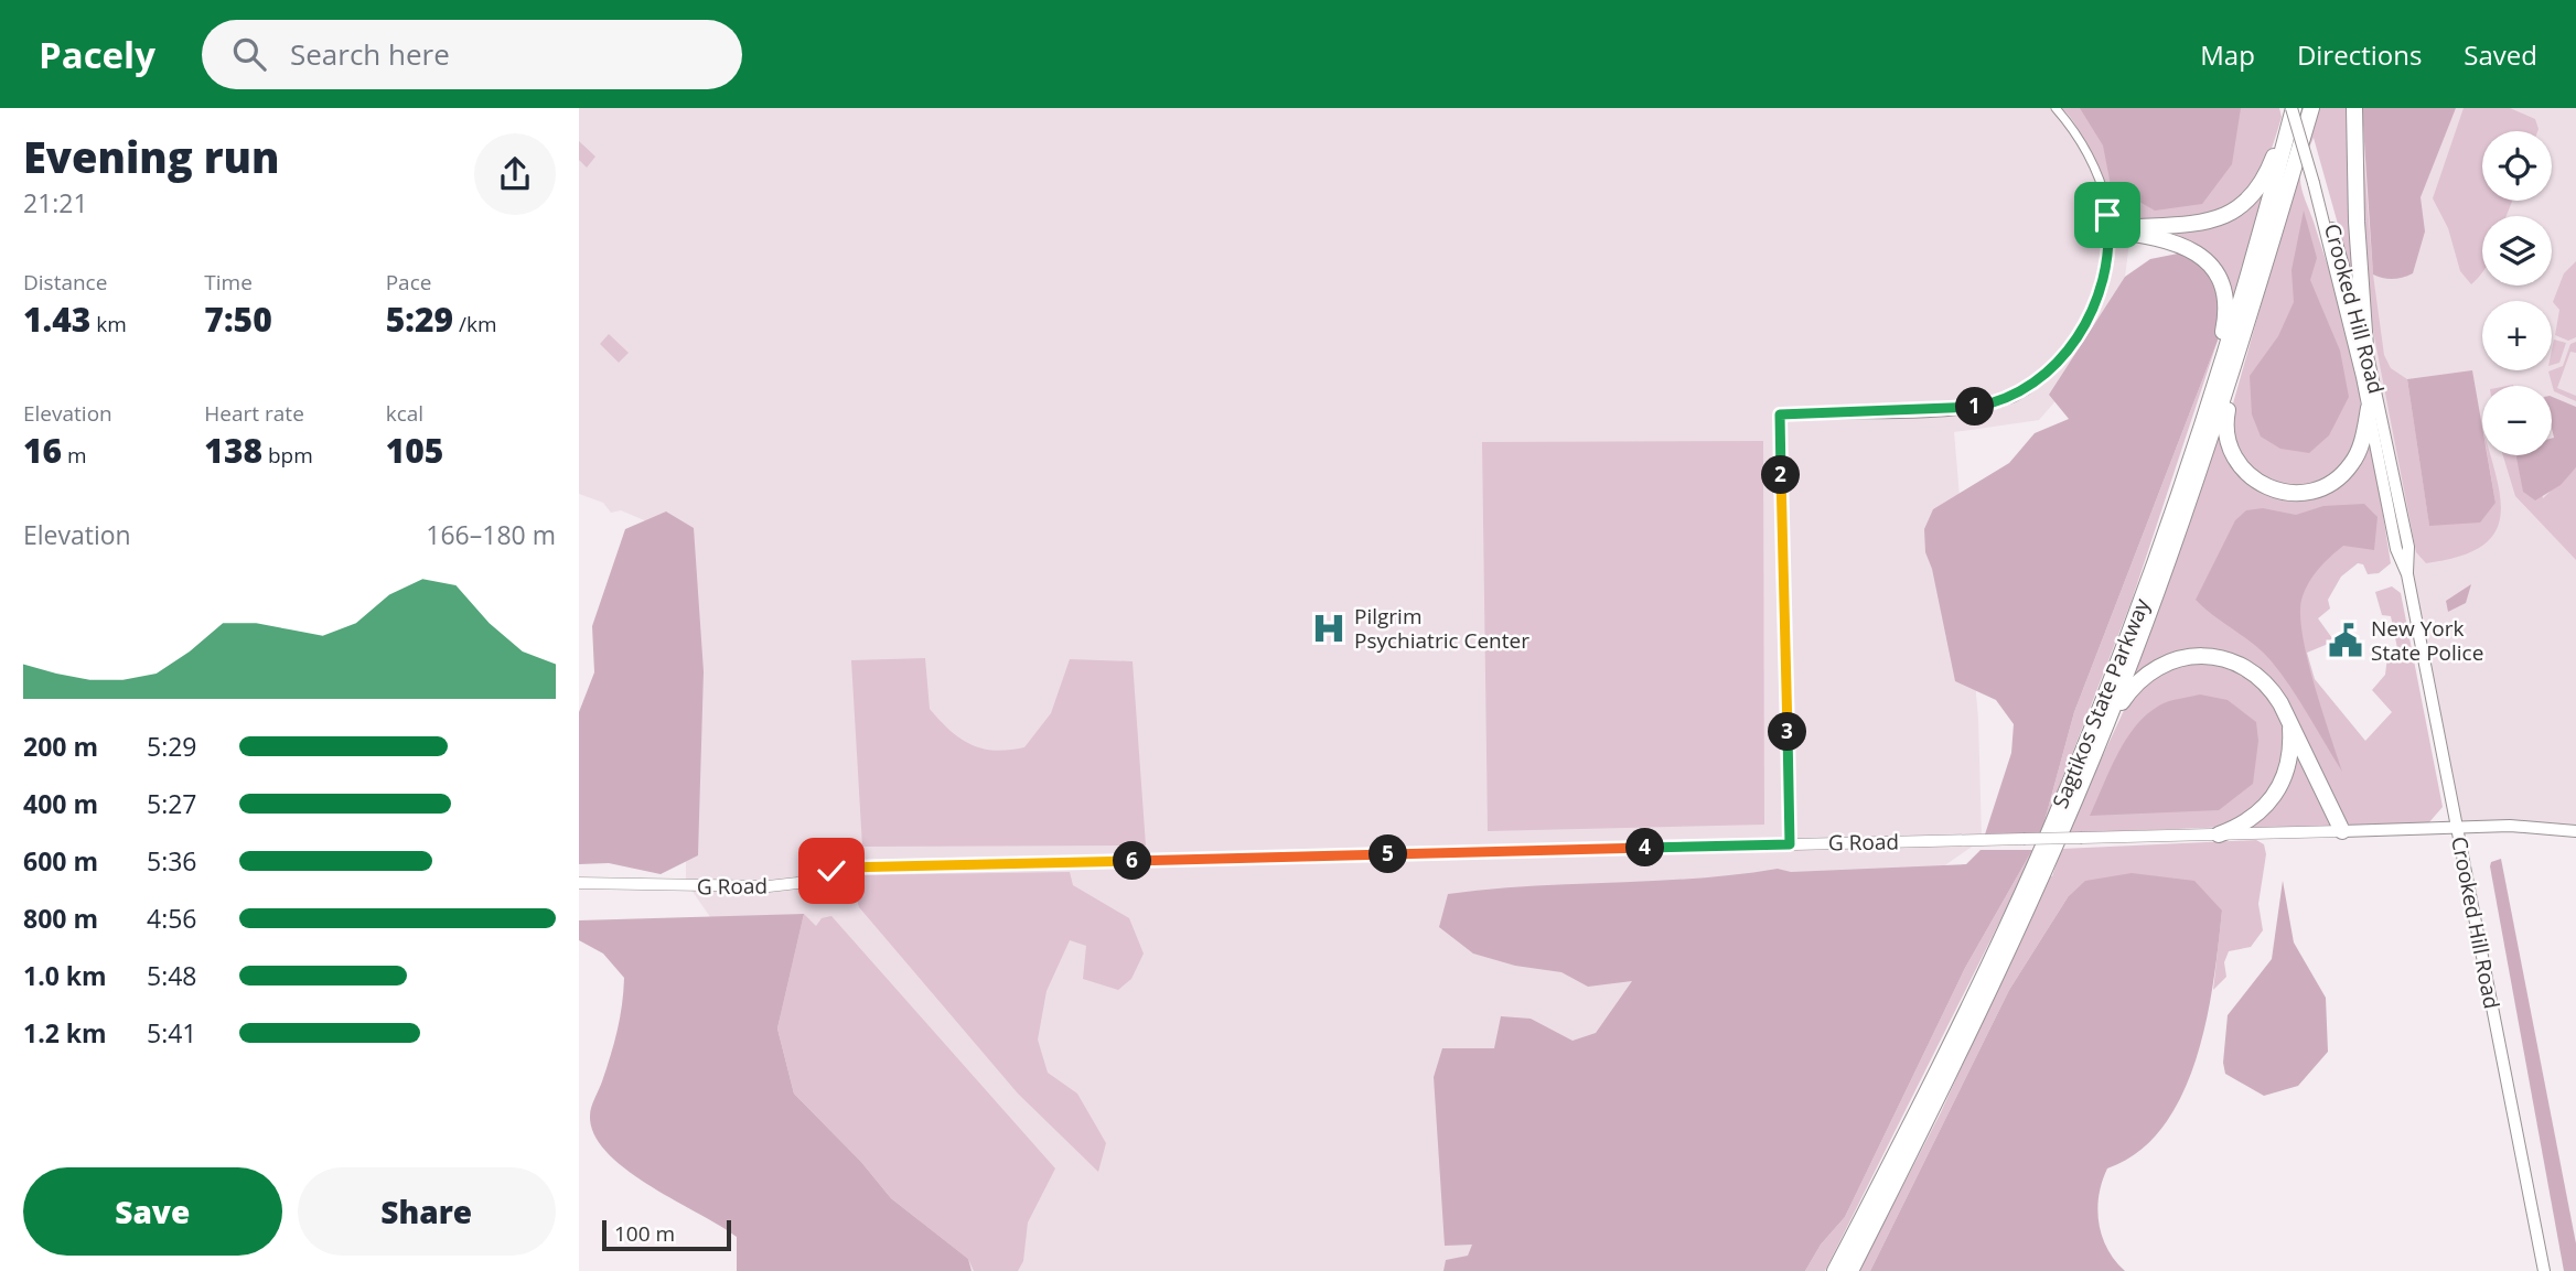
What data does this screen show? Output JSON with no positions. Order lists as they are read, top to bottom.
{
  "streets": {
    "highway": ["Sagtikos State Parkway"],
    "main road": ["Crooked Hill Road", "G Road"]
  },
  "crossings": [
    ["Crooked Hill Road", "Sagtikos State Parkway"],
    ["Crooked Hill Road", "G Road"]
  ],
  "places": {
    "hospital": ["Pilgrim Psychiatric Center"],
    "public building": ["New York State Police"]
  },
  "scale_bar": "100 m",
  "page": {
    "header": "Pacely",
    "search": "Search here",
    "nav": ["Map", "Directions", "Saved"],
    "heading": ["Evening run", "21:21"],
    "map_buttons": ["+", "−"],
    "stats": [
      ["Distance", "1.43 km"],
      ["Time", "7:50"],
      ["Pace", "5:29 /km"],
      ["Elevation", "16 m"],
      ["Heart rate", "138 bpm"],
      ["kcal", "105"]
    ],
    "pins": [
      "1",
      "2",
      "3",
      "4",
      "5",
      "6"
    ],
    "chart": ["Elevation", "166–180 m"],
    "list": [
      {
        "name": "200 m",
        "note": "5:29"
      },
      {
        "name": "400 m",
        "note": "5:27"
      },
      {
        "name": "600 m",
        "note": "5:36"
      },
      {
        "name": "800 m",
        "note": "4:56"
      },
      {
        "name": "1.0 km",
        "note": "5:48"
      },
      {
        "name": "1.2 km",
        "note": "5:41"
      }
    ],
    "buttons": ["Save", "Share"],
    "scale": "100 m"
  }
}
